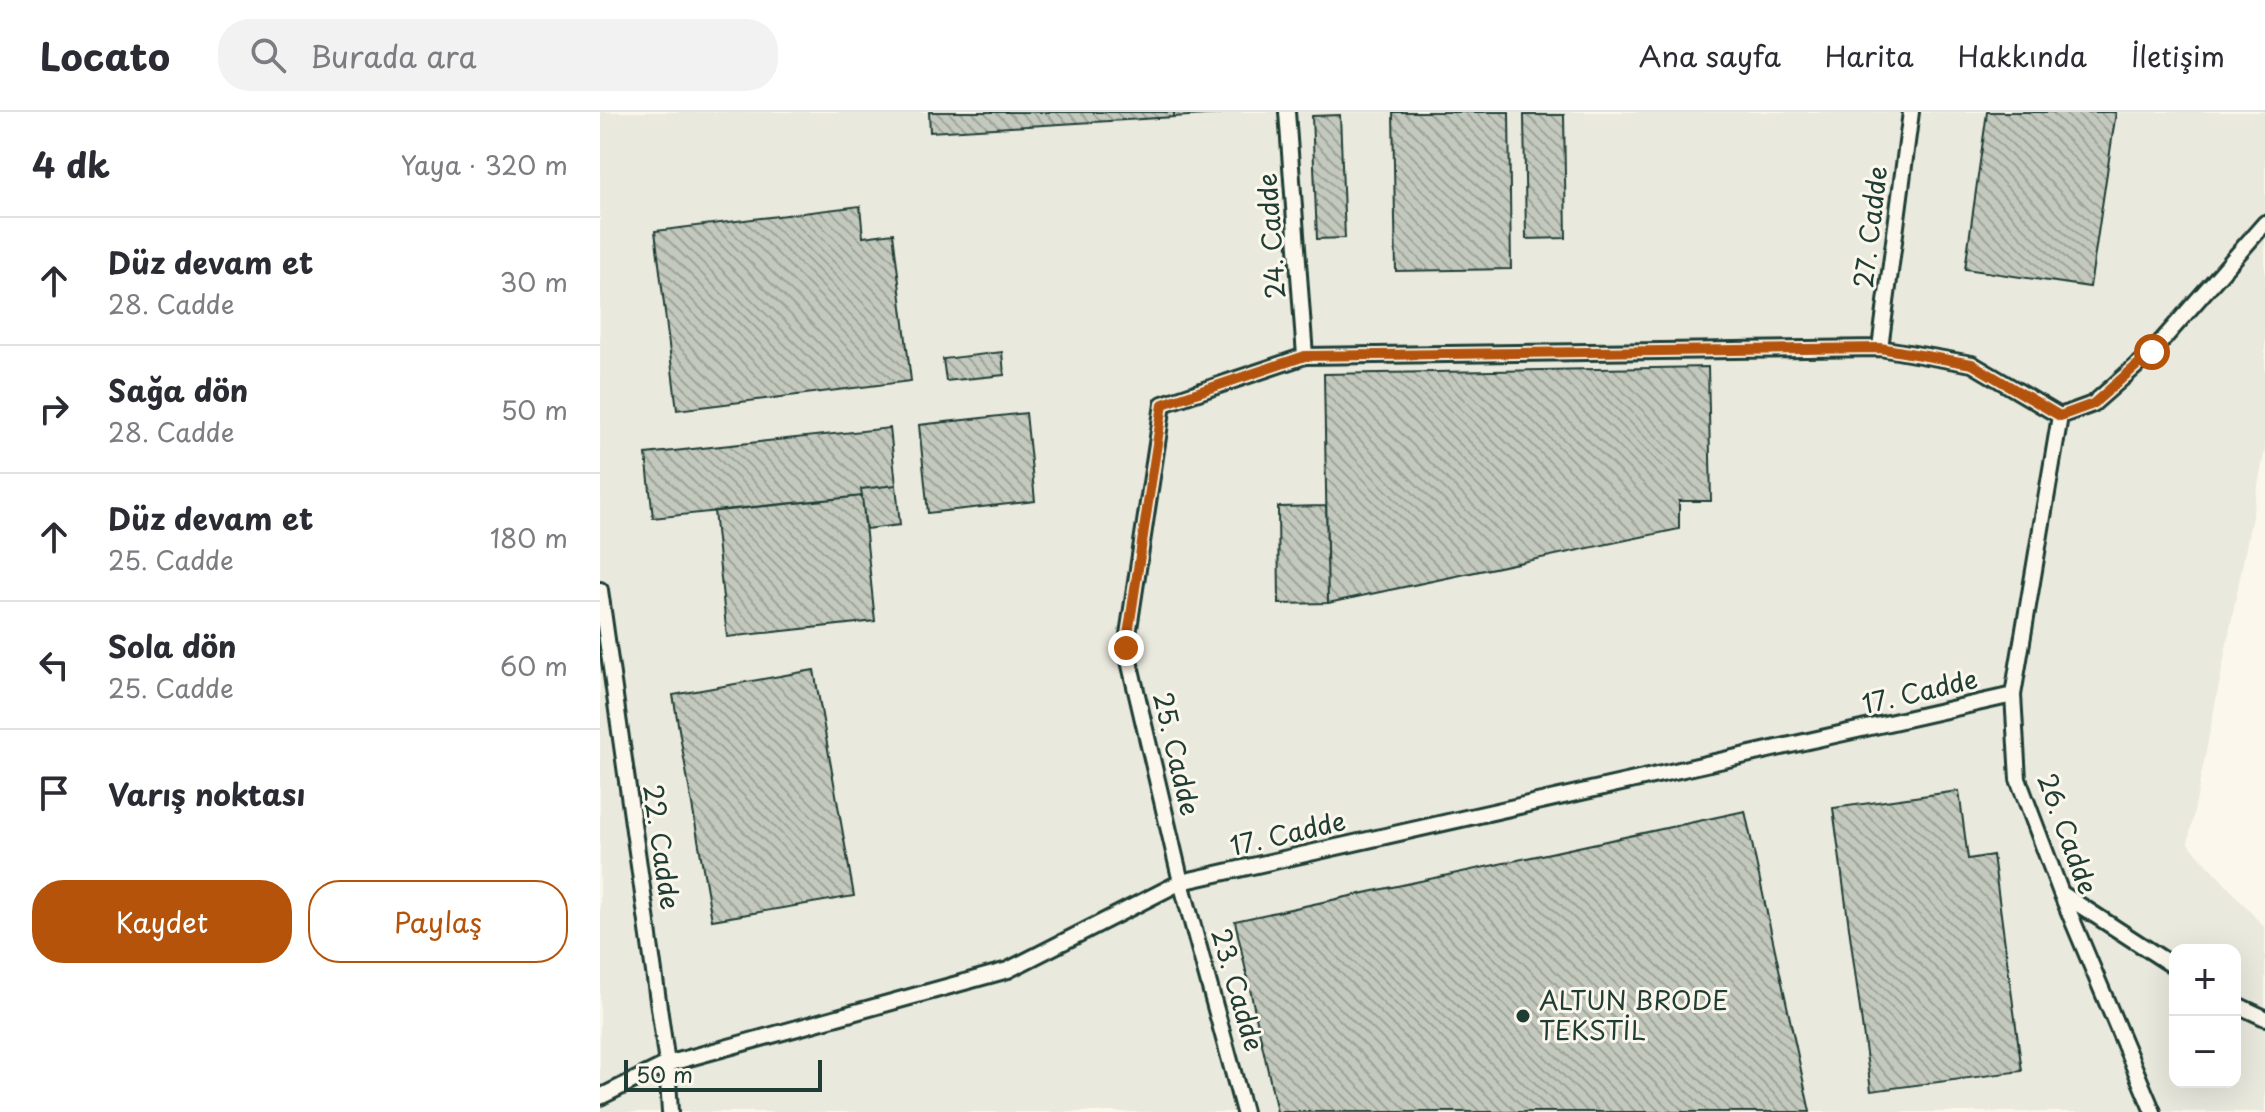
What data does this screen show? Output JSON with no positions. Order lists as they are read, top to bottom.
{
  "streets": {
    "lane": [
      "27. Cadde",
      "24. Cadde",
      "17. Cadde",
      "25. Cadde",
      "26. Cadde",
      "22. Cadde",
      "23. Cadde"
    ]
  },
  "crossings": [
    ["27. Cadde", "25. Cadde"],
    ["24. Cadde", "25. Cadde"],
    ["17. Cadde", "25. Cadde"],
    ["17. Cadde", "26. Cadde"],
    ["17. Cadde", "22. Cadde"],
    ["17. Cadde", "23. Cadde"],
    ["25. Cadde", "26. Cadde"],
    ["25. Cadde", "23. Cadde"]
  ],
  "places": ["ALTUN BRODE TEKSTİL"],
  "scale_bar": "50 m",
  "page": {
    "header": "Locato",
    "search": "Burada ara",
    "nav": [
      "Ana sayfa",
      "Harita",
      "Hakkında",
      "İletişim"
    ],
    "heading": ["4 dk", "Yaya · 320 m"],
    "list": [
      ["Düz devam et", "28. Cadde", "30 m"],
      ["Sağa dön", "28. Cadde", "50 m"],
      ["Düz devam et", "25. Cadde", "180 m"],
      ["Sola dön", "25. Cadde", "60 m"],
      "Varış noktası"
    ],
    "buttons": ["Kaydet", "Paylaş"],
    "map_buttons": ["+", "−"],
    "scale": "50 m"
  }
}
